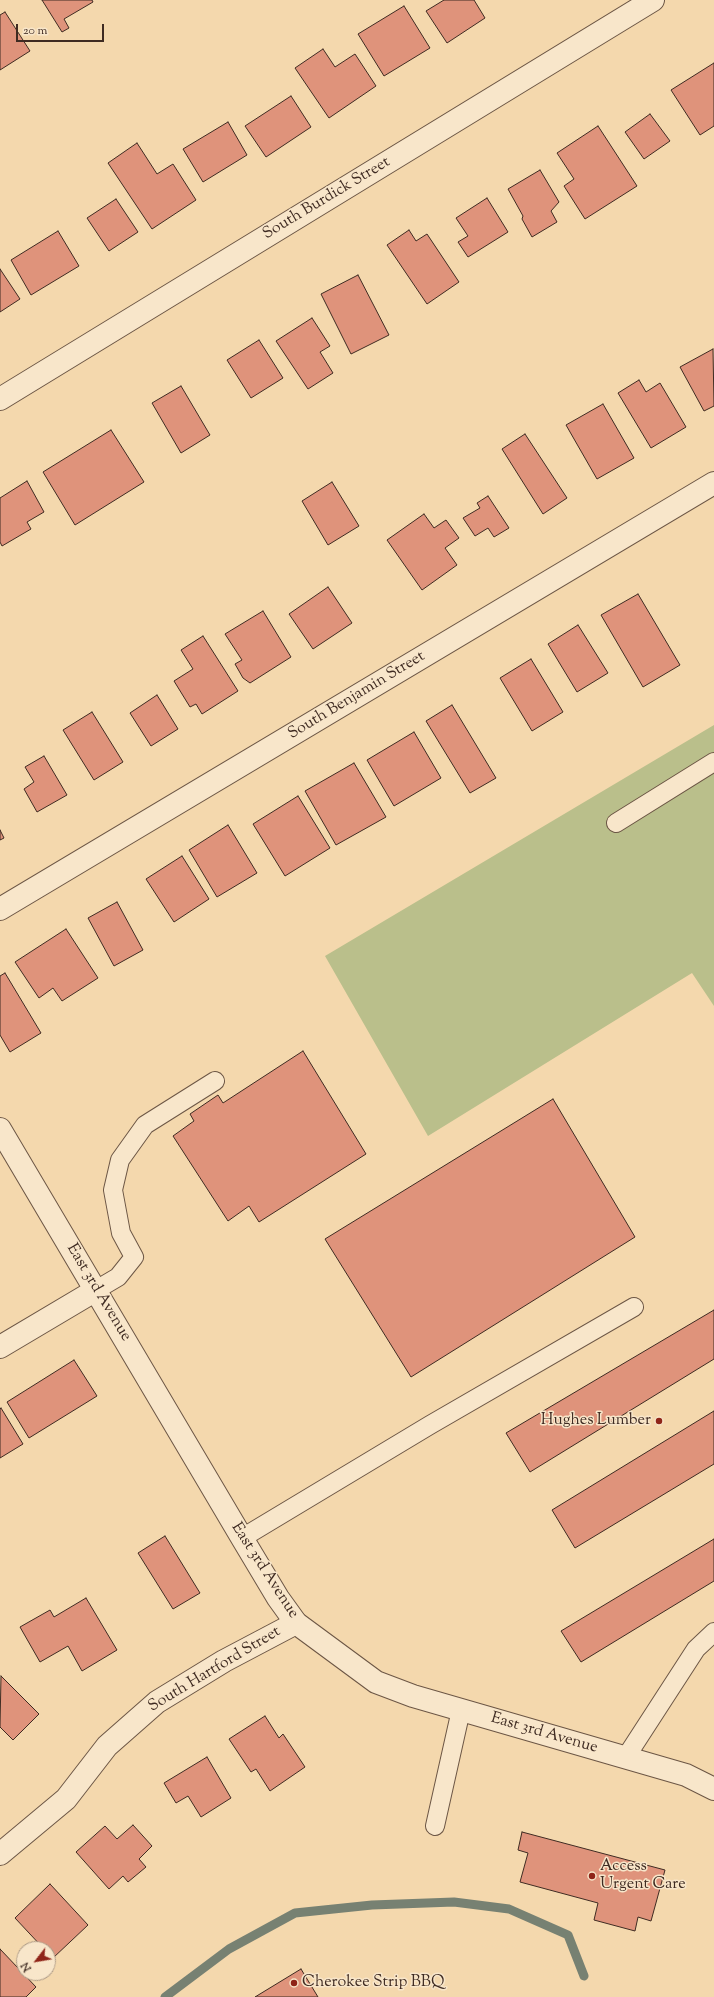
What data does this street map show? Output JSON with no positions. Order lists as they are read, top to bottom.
{
  "streets": {
    "street": [
      "South Burdick Street",
      "South Benjamin Street",
      "East 3rd Avenue",
      "South Hartford Street"
    ]
  },
  "crossings": [
    ["East 3rd Avenue", "South Hartford Street"]
  ],
  "places": ["Hughes Lumber", "Access Urgent Care", "Cherokee Strip BBQ"],
  "scale_bar": "20 m",
  "north": "bottom left"
}
